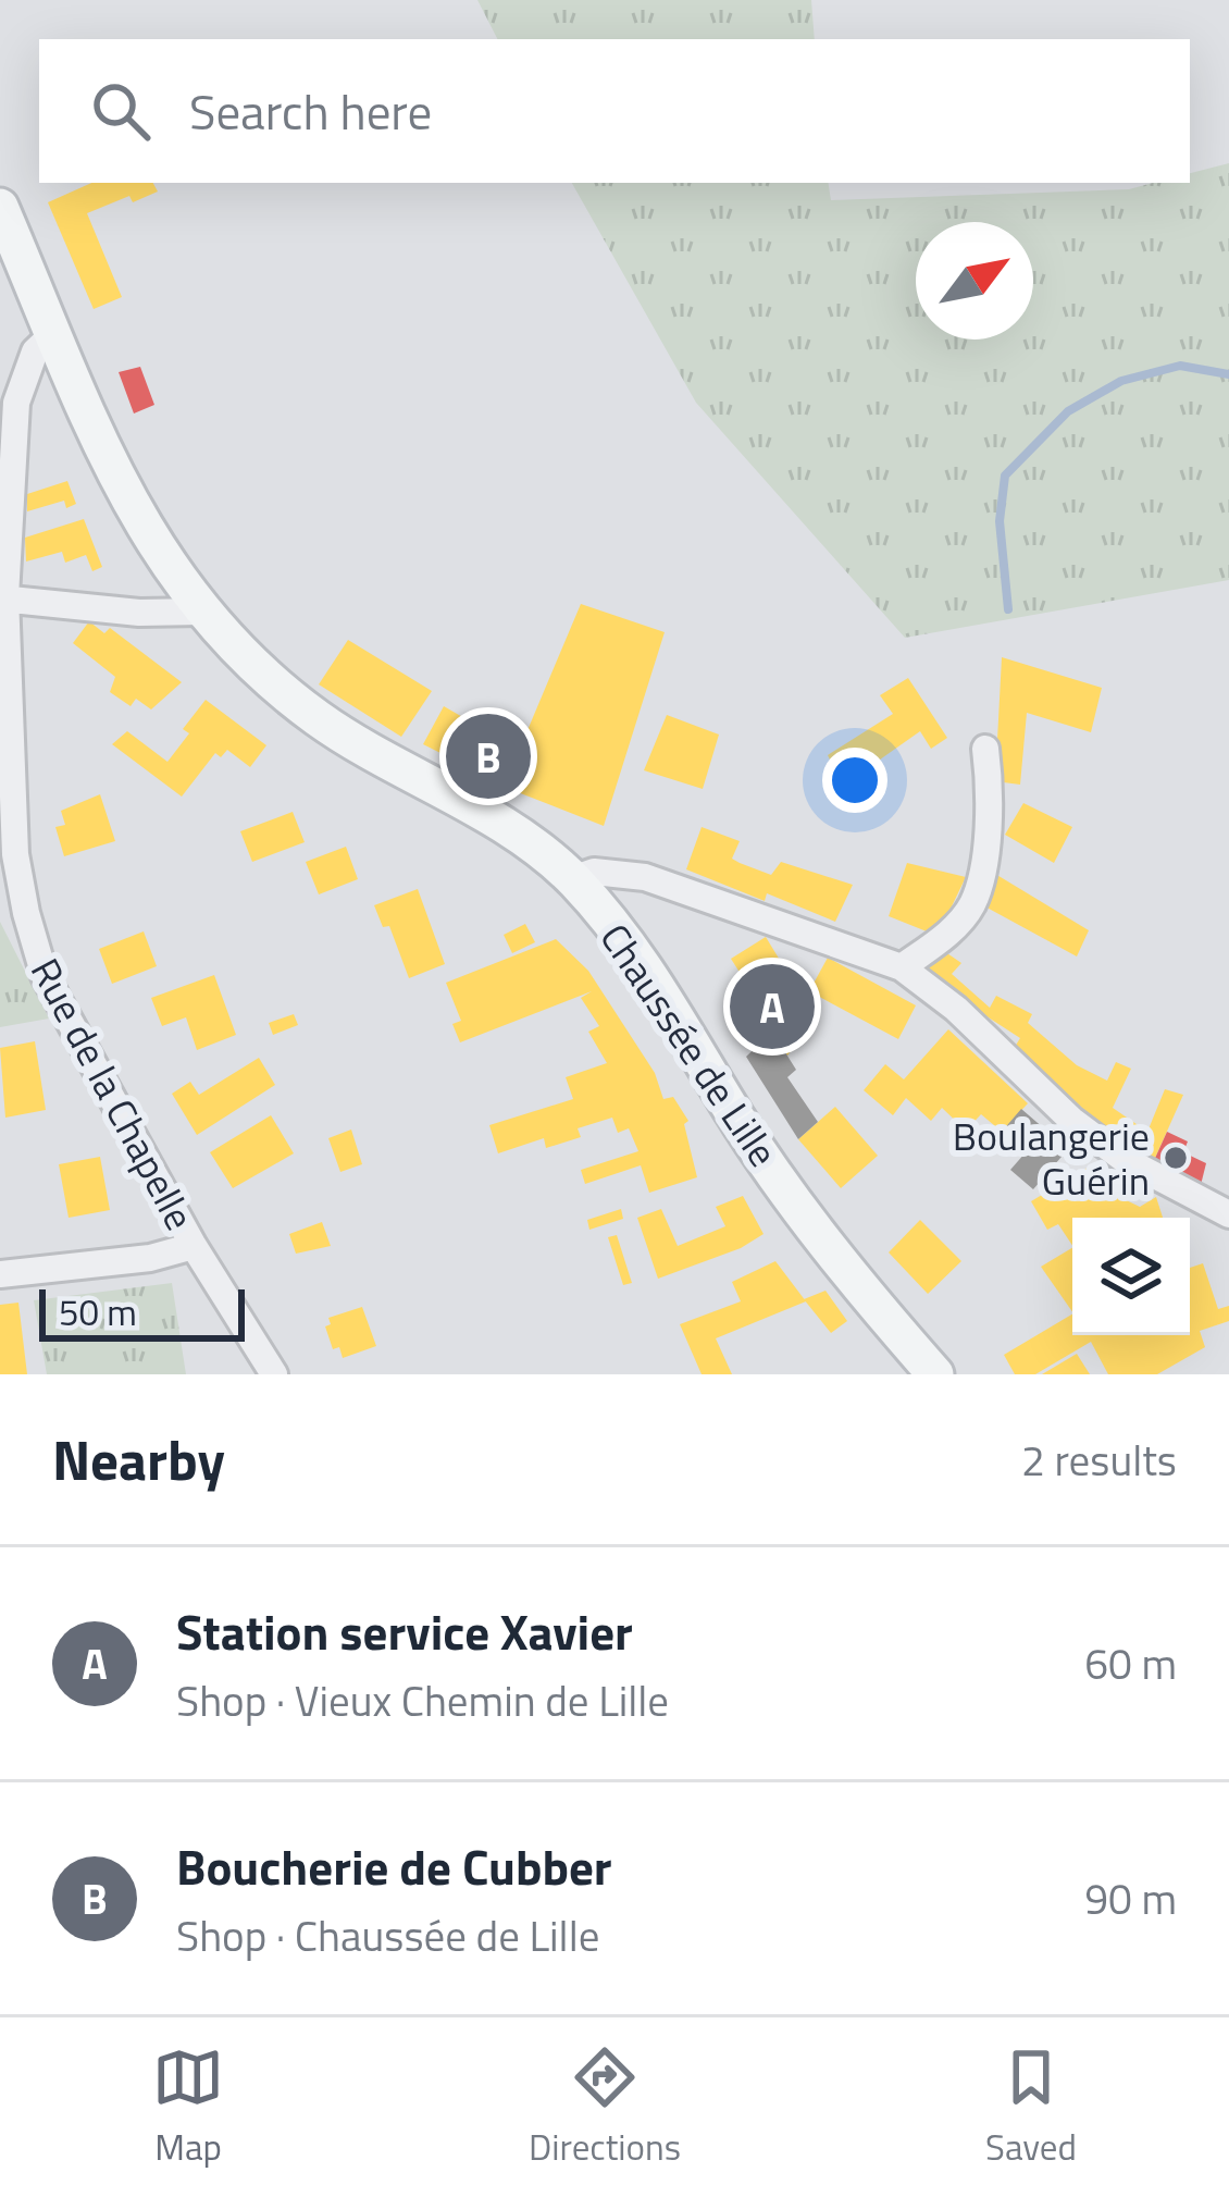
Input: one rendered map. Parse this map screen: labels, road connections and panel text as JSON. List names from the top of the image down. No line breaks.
{"streets":{"main road":["Chaussée de Lille"],"street":["Rue de la Chapelle"]},"crossings":[["Chaussée de Lille","Rue de la Chapelle"]],"places":["Boulangerie Guérin"],"scale_bar":"50 m","north":"top right","page":{"search":"Search here","pins":["B","A"],"scale":"50 m","heading":["Nearby","2 results"],"list":[{"mark":"A","name":"Station service Xavier","note":"Shop · Vieux Chemin de Lille","value":"60 m"},{"mark":"B","name":"Boucherie de Cubber","note":"Shop · Chaussée de Lille","value":"90 m"}],"nav":["Map","Directions","Saved"]}}
